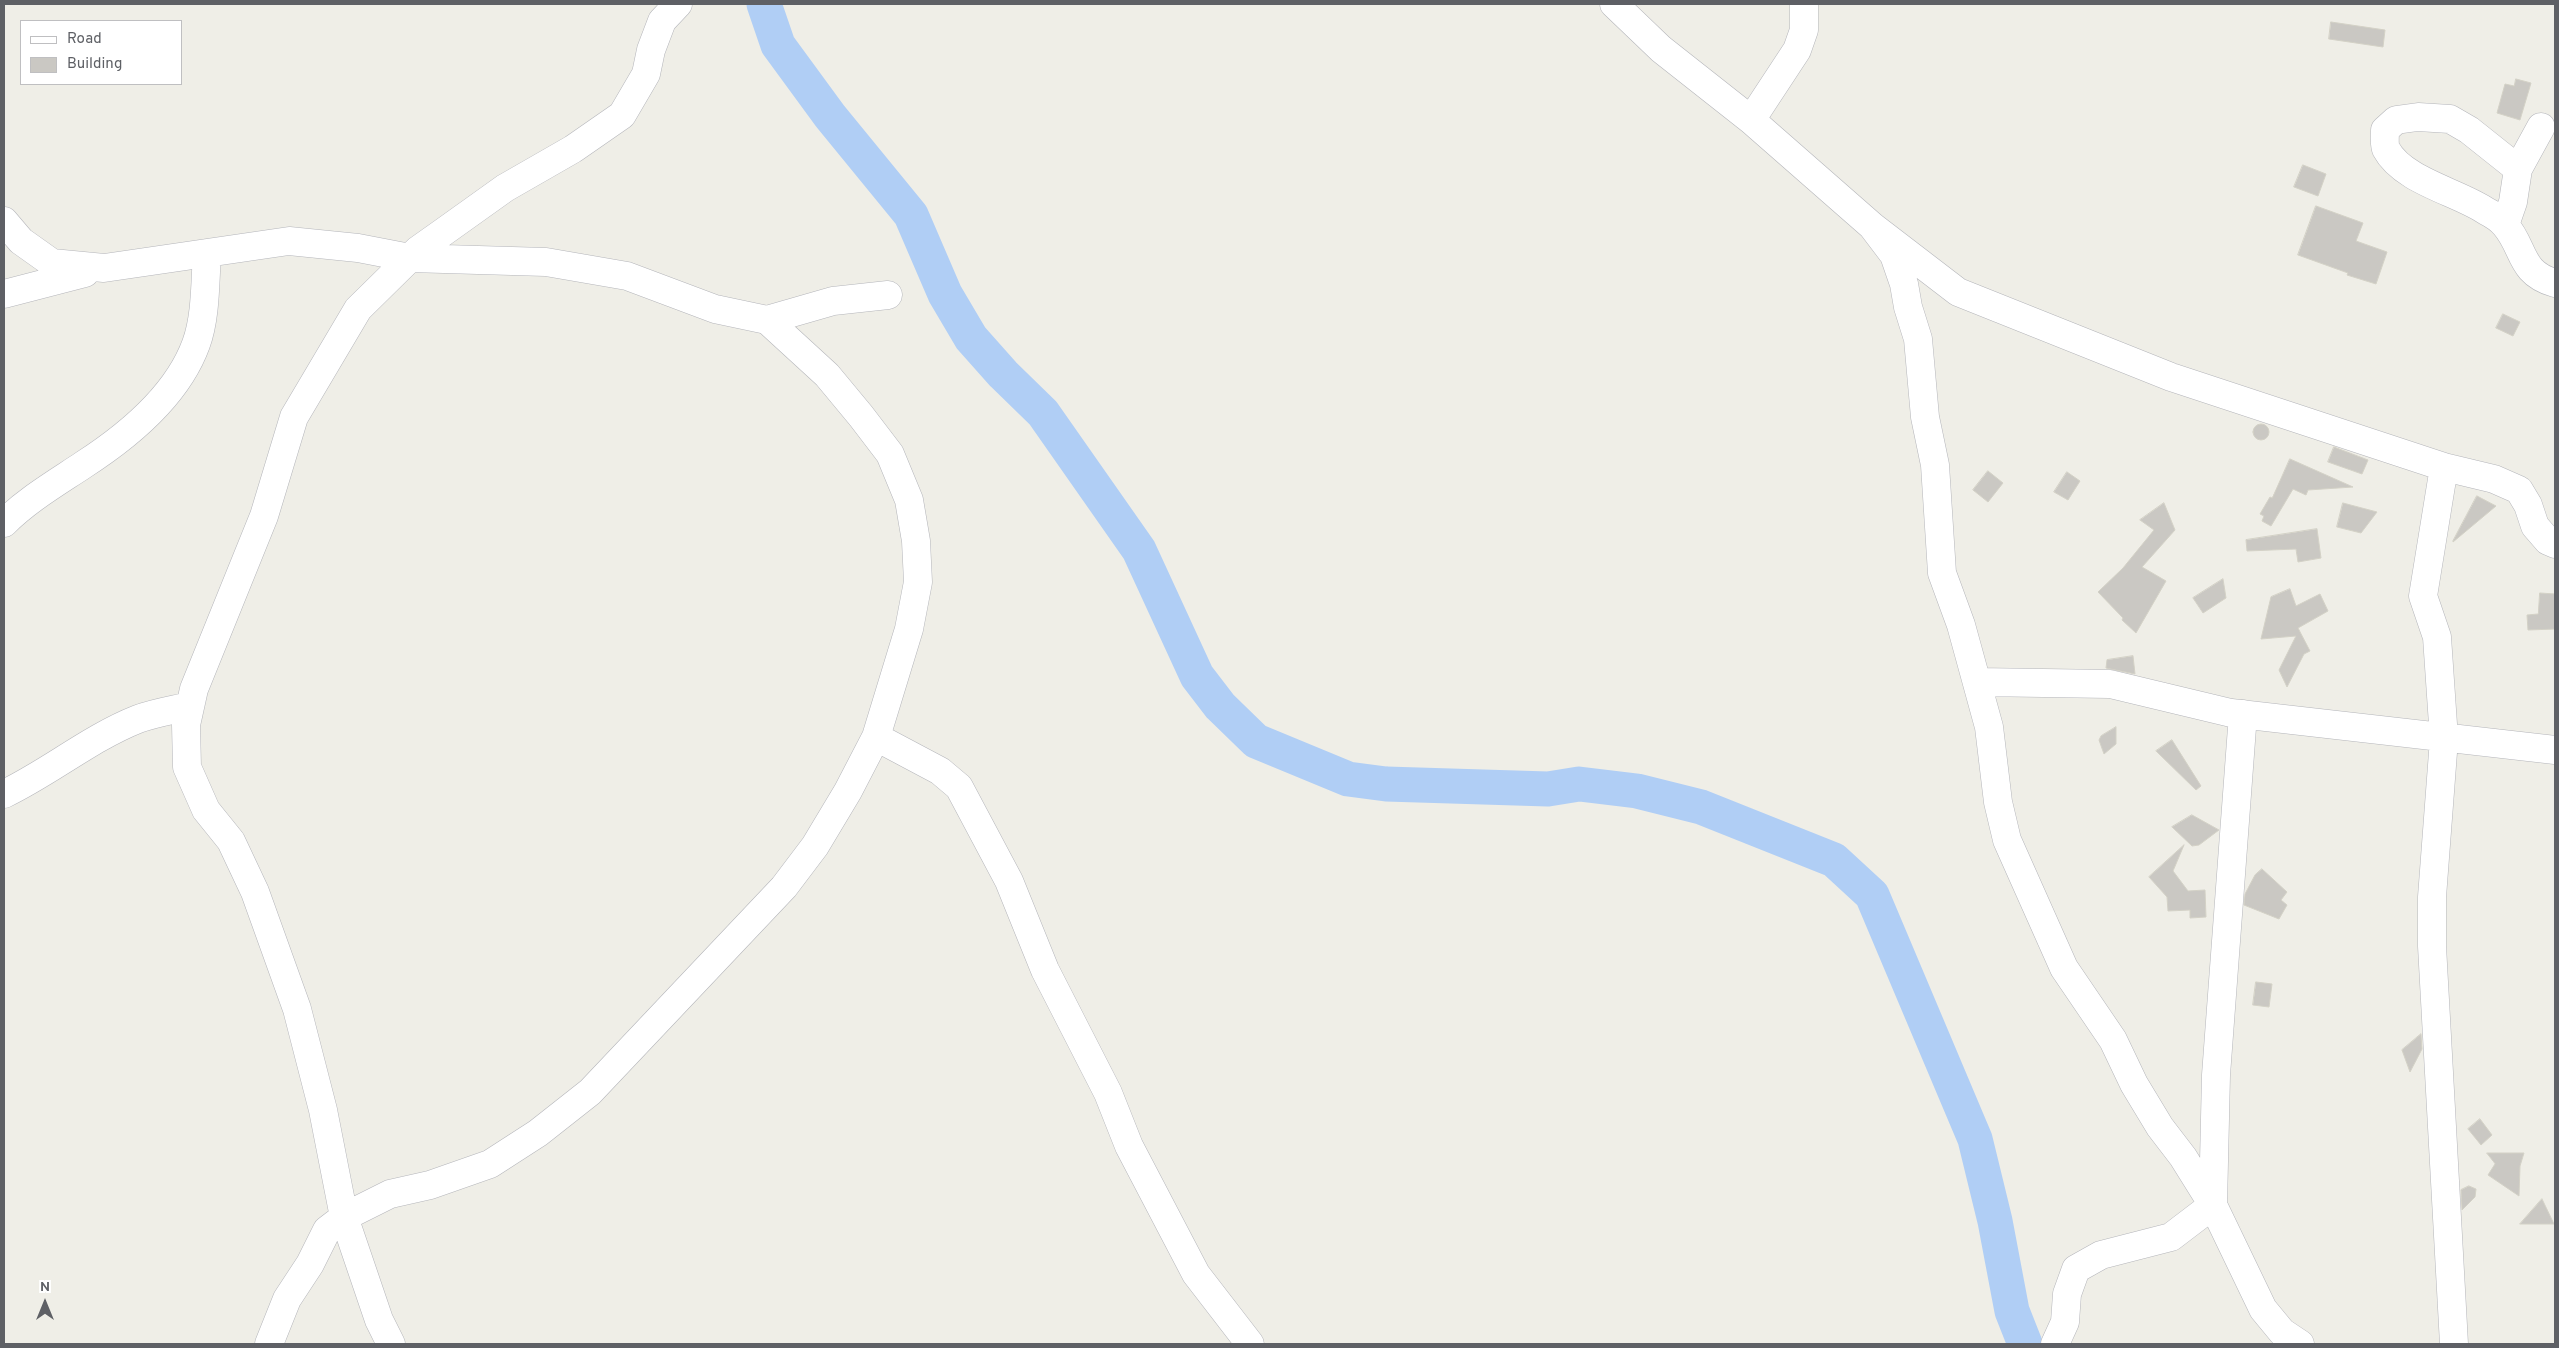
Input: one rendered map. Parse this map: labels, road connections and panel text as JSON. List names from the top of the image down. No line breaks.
{"legend":["Road","Building"],"north":"top"}
